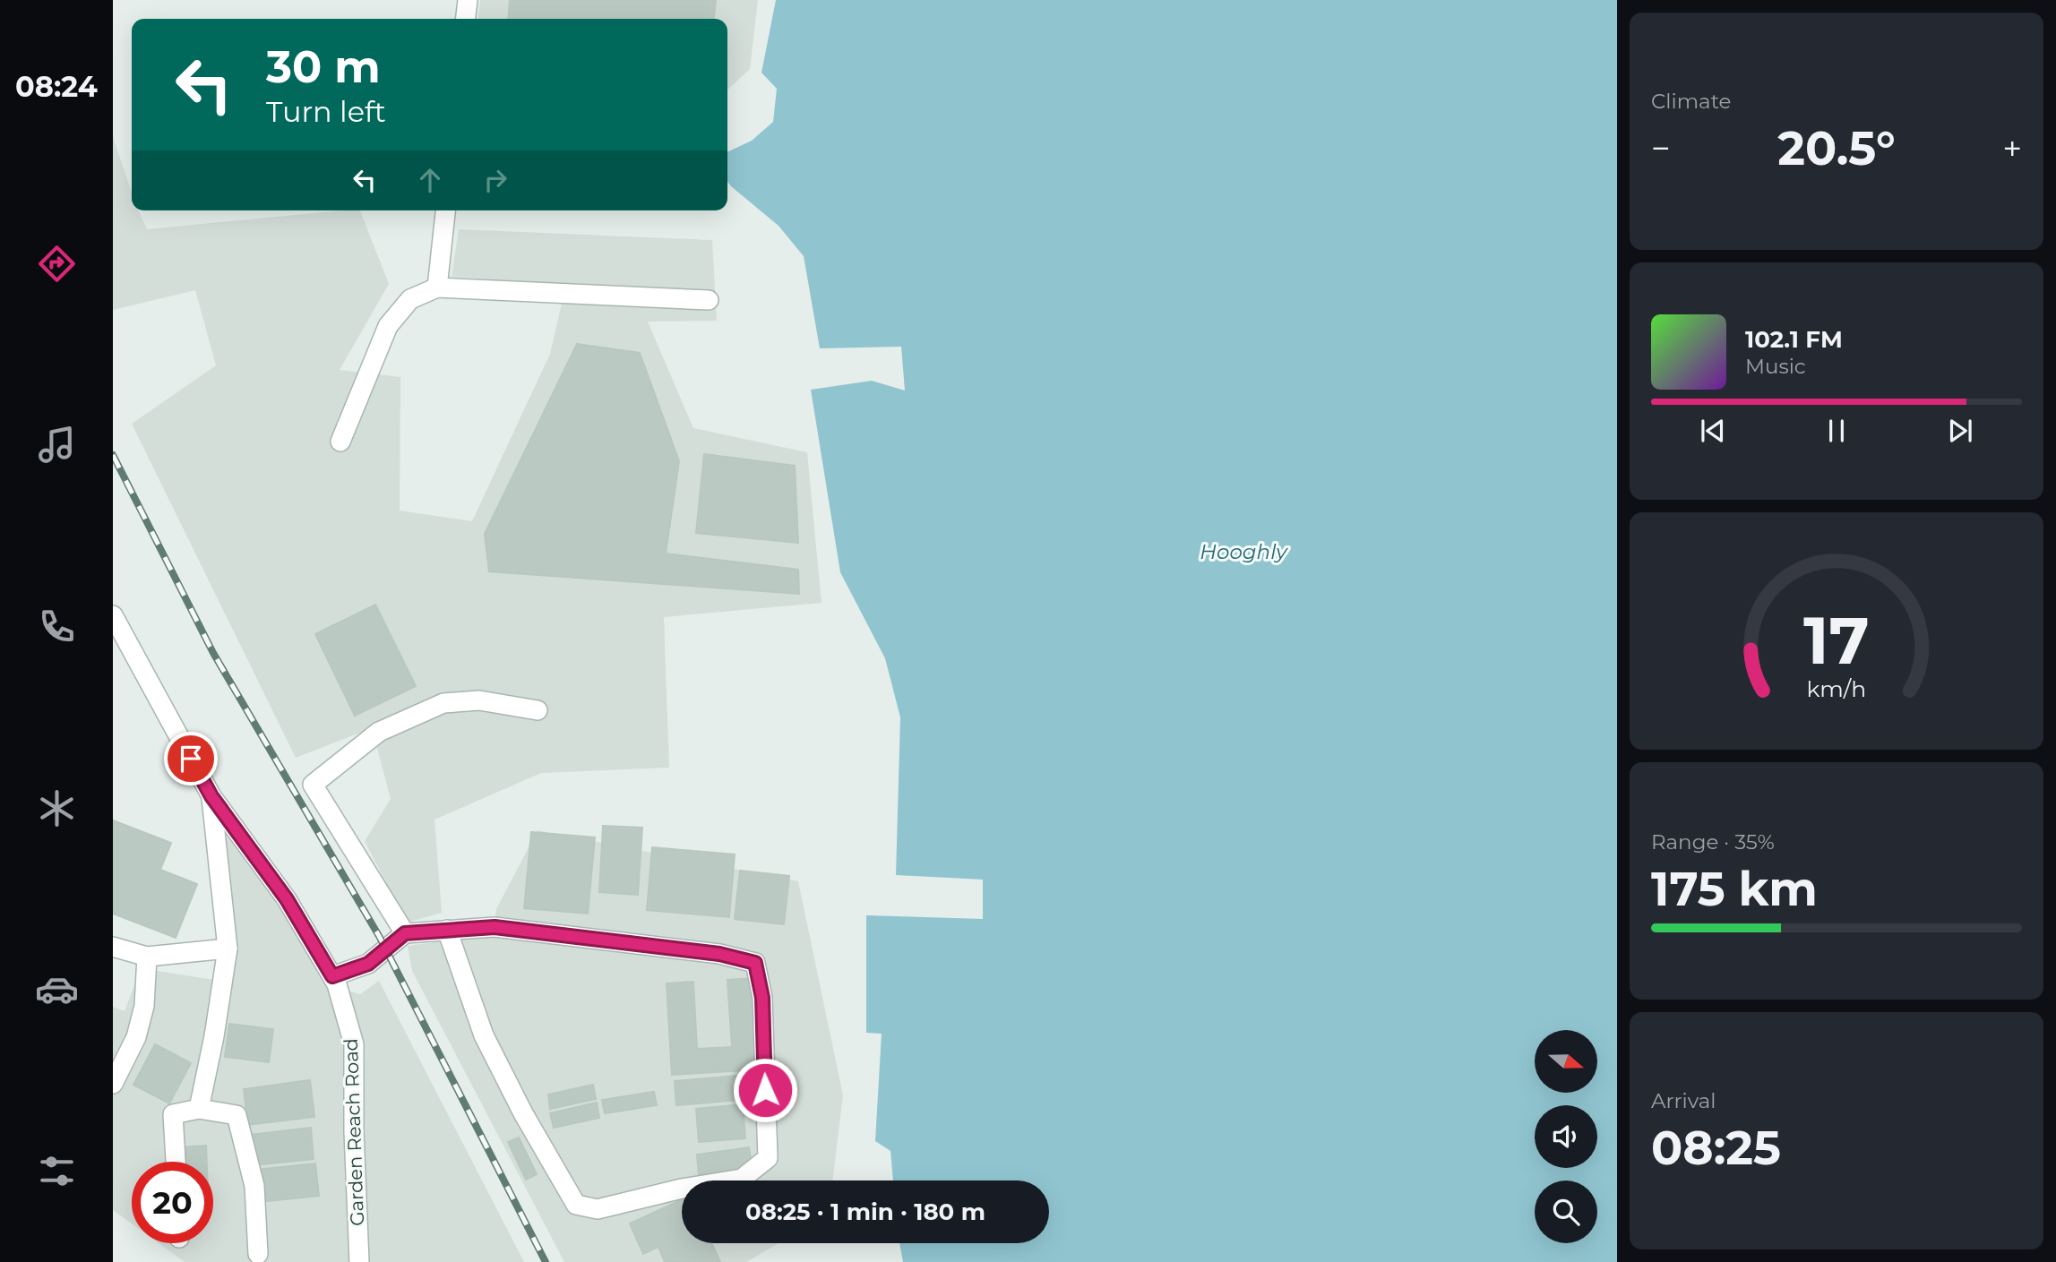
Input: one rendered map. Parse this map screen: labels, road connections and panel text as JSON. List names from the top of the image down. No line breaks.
{"streets":{"street":["Garden Reach Road"]},"water":["Hooghly"],"north":"right","page":{"tabs":"08:24","tile":["Climate",["Range · 35%","175 km"],["Arrival","08:25"]],"turn":["30 m","Turn left"],"heat":["−","20.5°","+"],"song":["102.1 FM","Music"],"limit":"20","trip":"08:25 · 1 min · 180 m","gauge":["17","km/h"]}}
